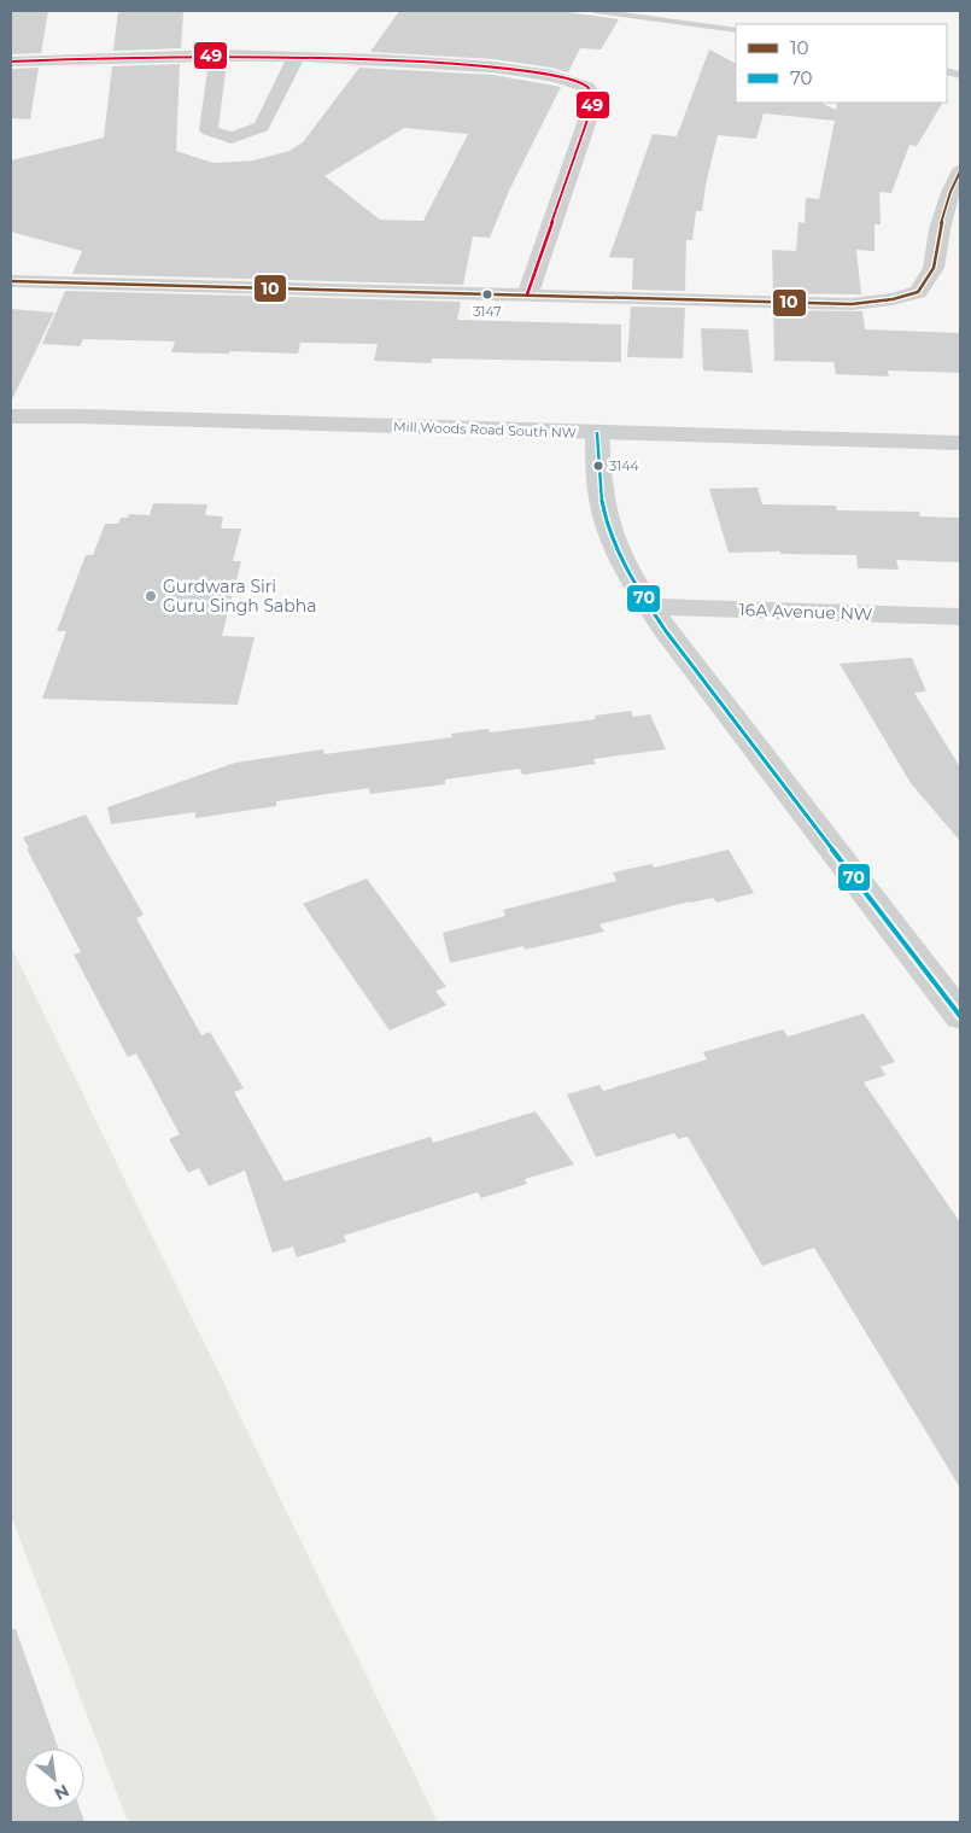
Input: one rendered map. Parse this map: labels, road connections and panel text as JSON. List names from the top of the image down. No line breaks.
{"streets":{"street":["Mill Woods Road South NW","16A Avenue NW"]},"places":["3147","3144","Gurdwara Siri Guru Singh Sabha"],"lines":["transit line 49","transit line 10","transit line 70"],"legend":["10","70"],"north":"bottom right"}
